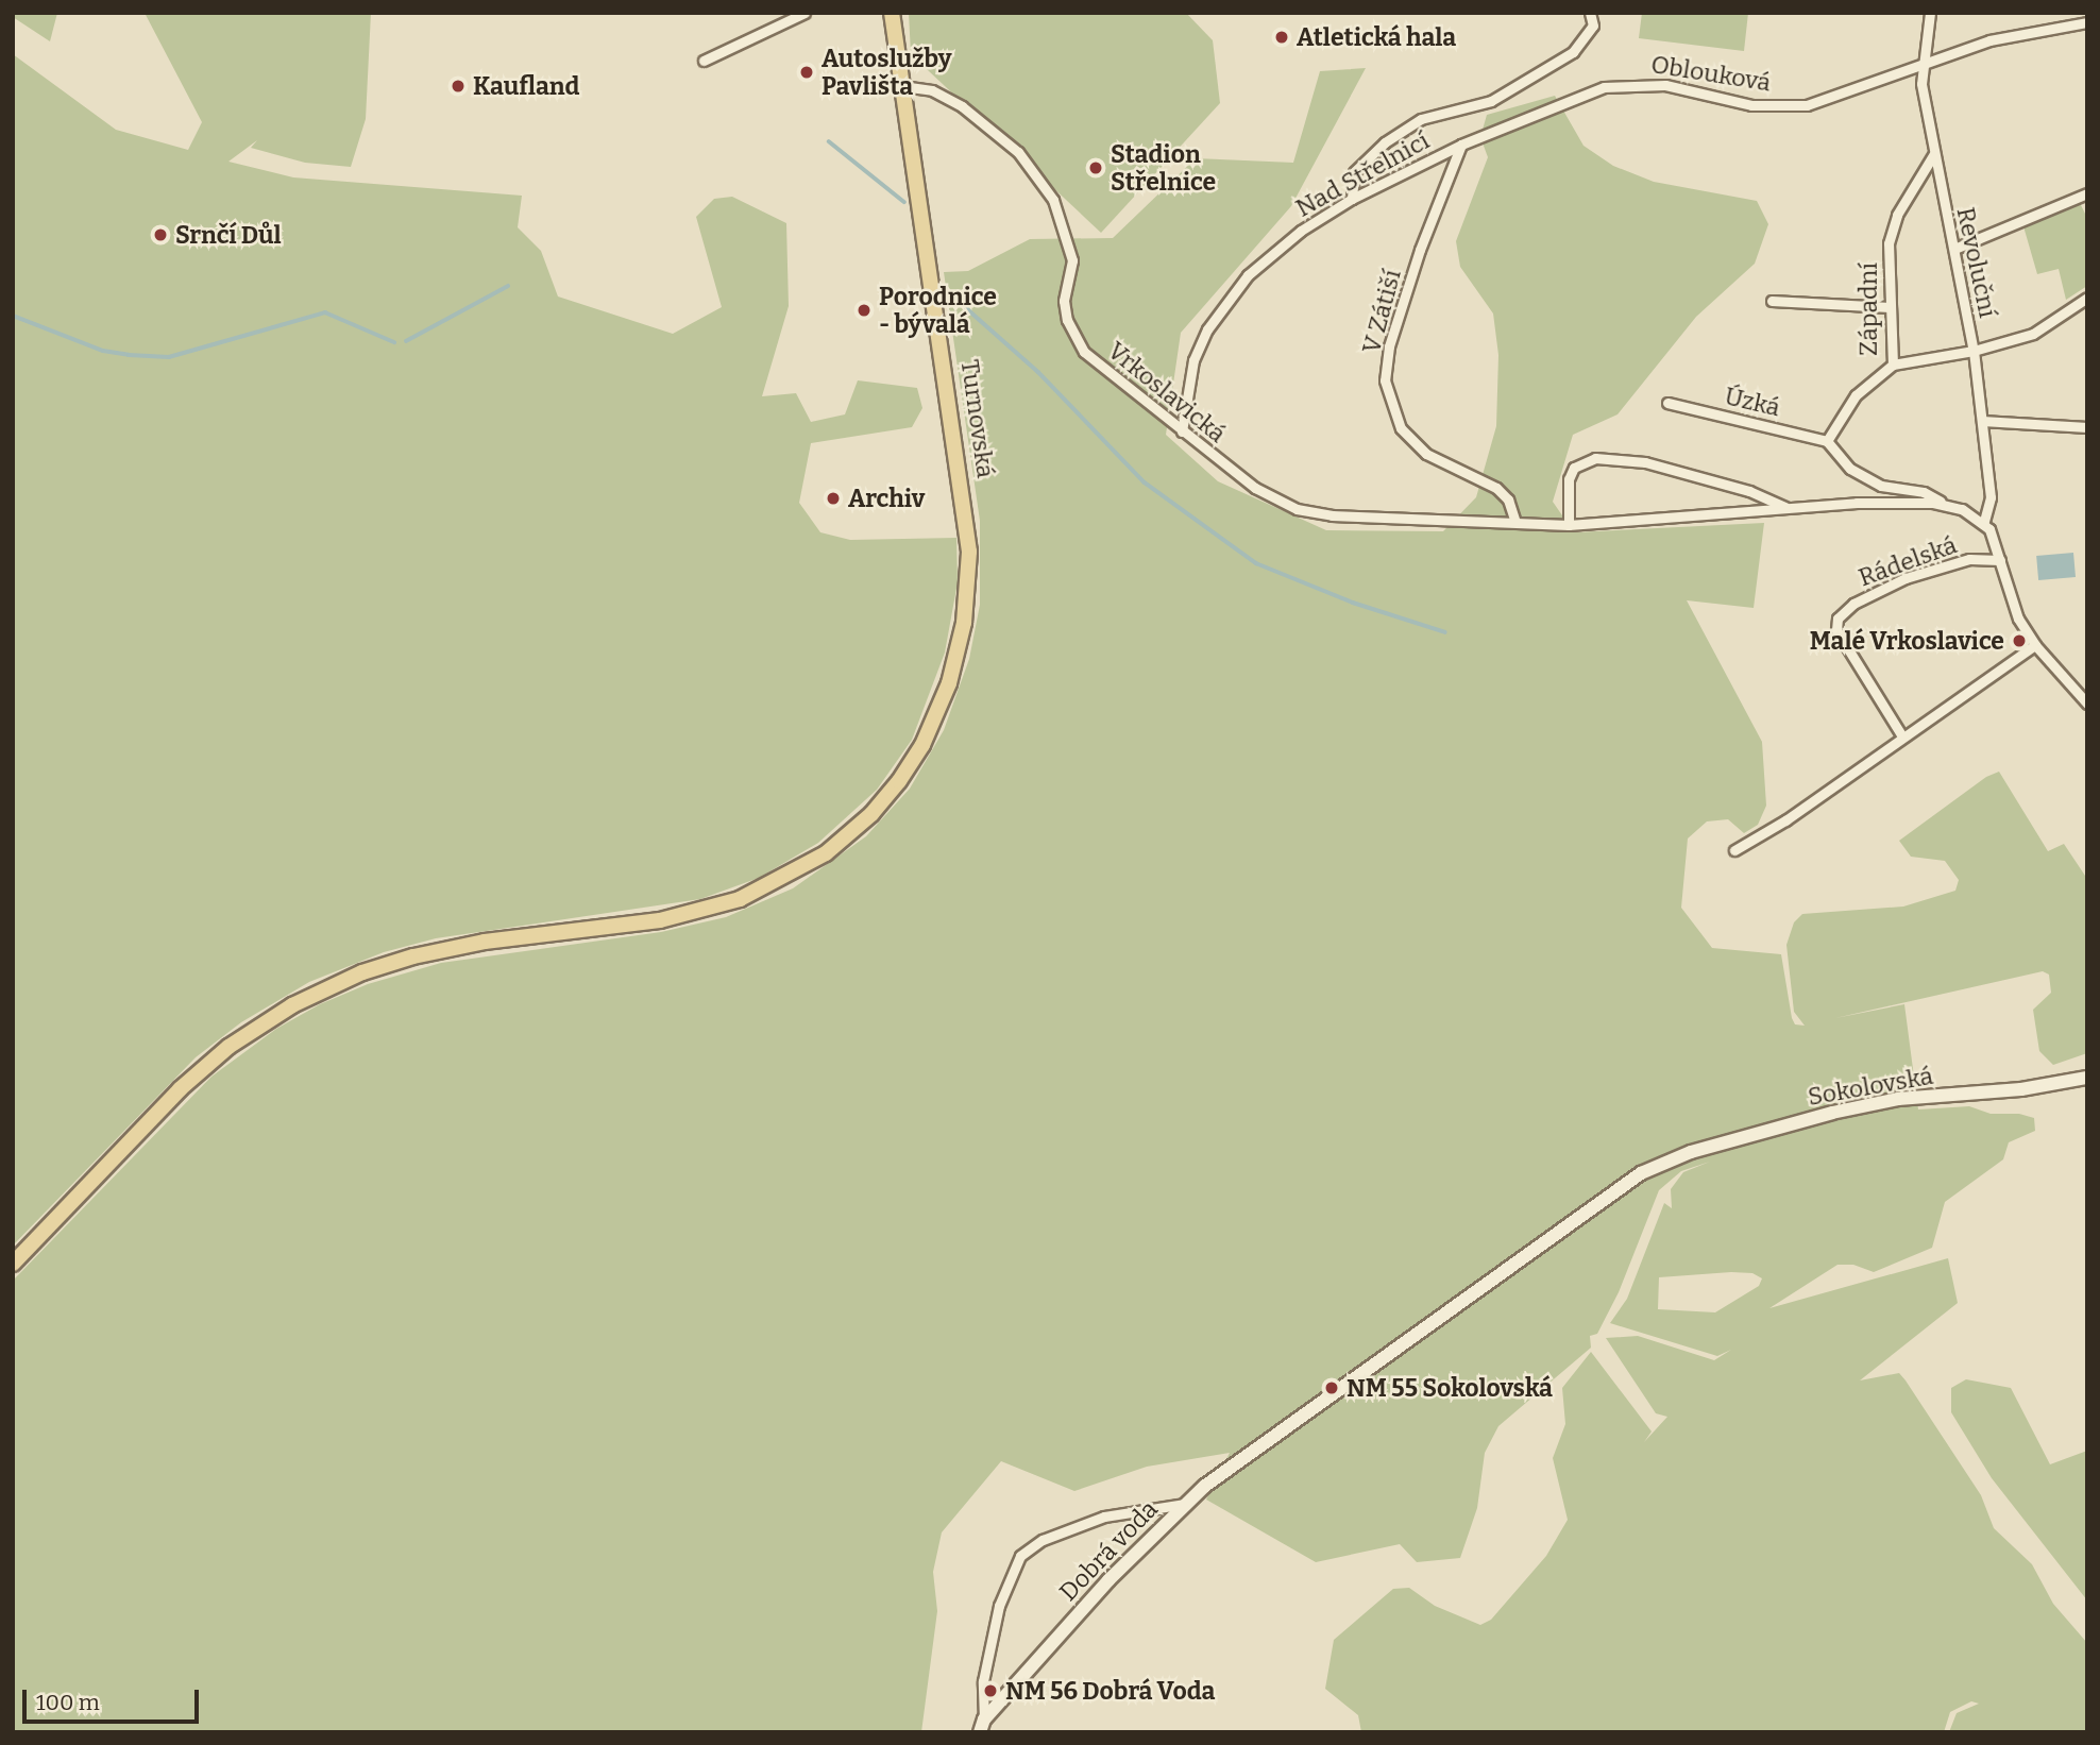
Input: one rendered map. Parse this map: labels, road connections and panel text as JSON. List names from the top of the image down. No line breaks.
{"streets":{"main road":["Turnovská"],"street":["Oblouková","Nad Střelnicí","Revoluční","Západní","V Zátiší","Vrkoslavická","Úzká","Rádelská","Sokolovská","Dobrá voda"]},"crossings":[["Oblouková","Nad Střelnicí"],["Oblouková","Revoluční"],["Oblouková","V Zátiší"],["Nad Střelnicí","V Zátiší"],["Nad Střelnicí","Vrkoslavická"],["Revoluční","Západní"],["Revoluční","Vrkoslavická"],["Západní","Úzká"],["V Zátiší","Vrkoslavická"],["Vrkoslavická","Turnovská"],["Sokolovská","Dobrá voda"]],"places":["Atletická hala","Autoslužby Pavlišta","Kaufland","Stadion Střelnice","Srnčí Důl","Porodnice - bývalá","Archiv","Malé Vrkoslavice","NM 55 Sokolovská","NM 56 Dobrá Voda"],"scale_bar":"100 m"}
